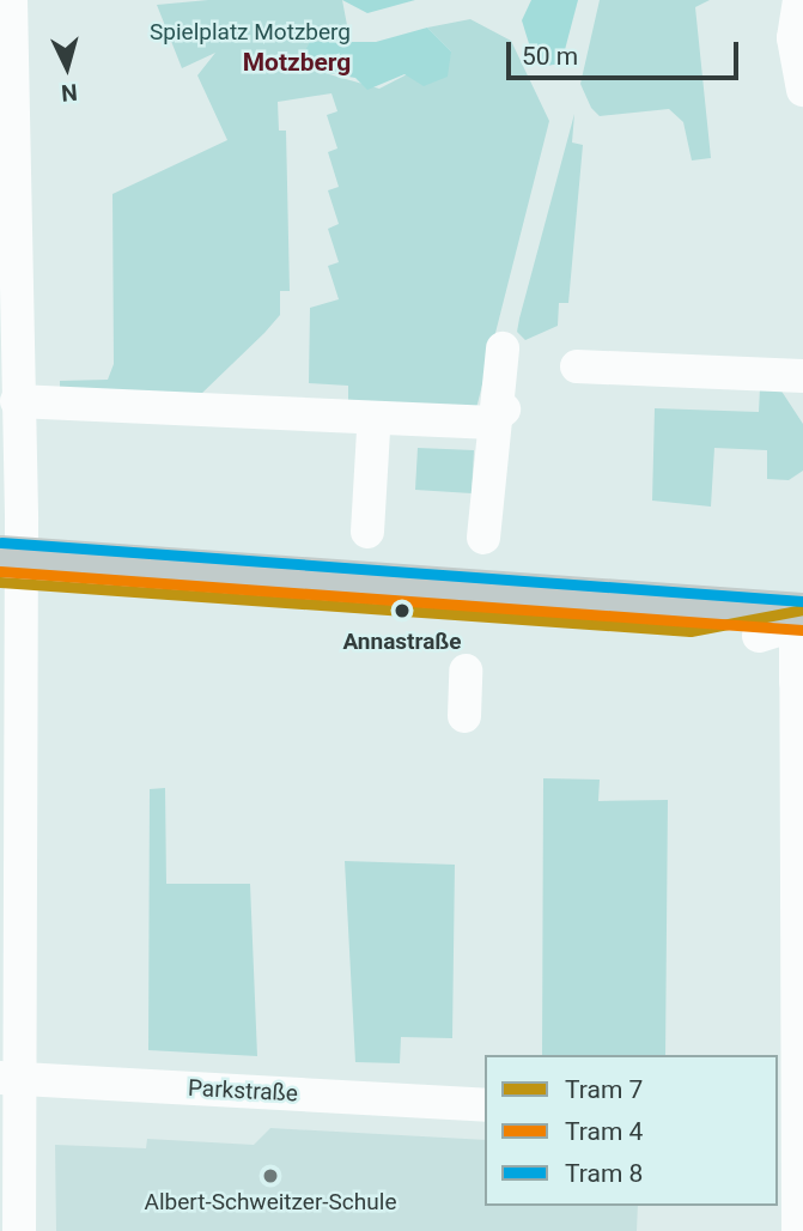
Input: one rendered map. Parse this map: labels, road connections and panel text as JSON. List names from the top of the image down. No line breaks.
{"streets":{"street":["Parkstraße"]},"districts":["Motzberg"],"parks":["Spielplatz Motzberg"],"places":["Annastraße","Albert-Schweitzer-Schule"],"lines":["tram line 8","tram line 4","tram line 7"],"legend":["Tram 7","Tram 4","Tram 8"],"scale_bar":"50 m","north":"bottom"}
